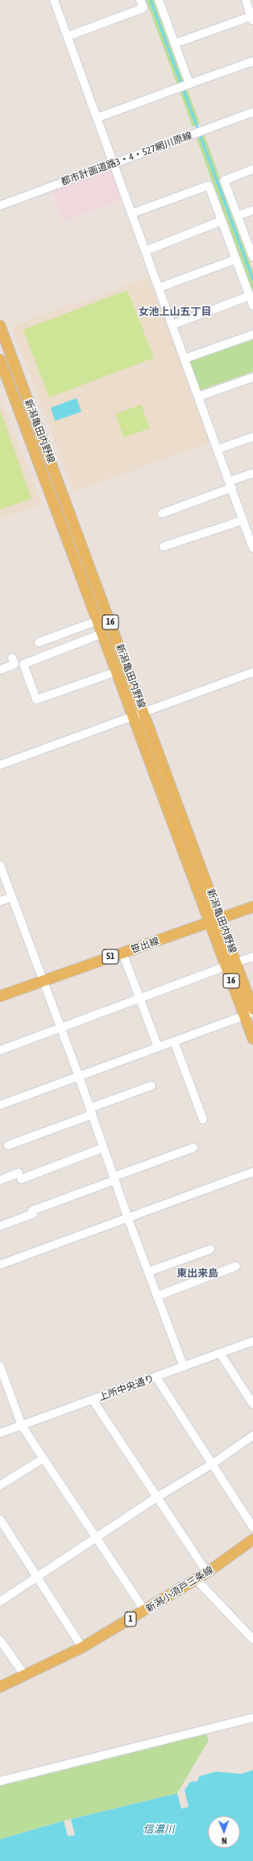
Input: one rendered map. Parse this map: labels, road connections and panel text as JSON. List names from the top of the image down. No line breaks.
{"streets":{"main road":["新潟亀田内野線","16","笹出線","51","新潟小須戸三条線","1"],"street":["都市計画道路3・4・527網川原線","上所中央通り"]},"crossings":[["新潟亀田内野線","笹出線"]],"districts":["女池上山五丁目","東出来島"],"water":["信濃川"],"north":"bottom"}
